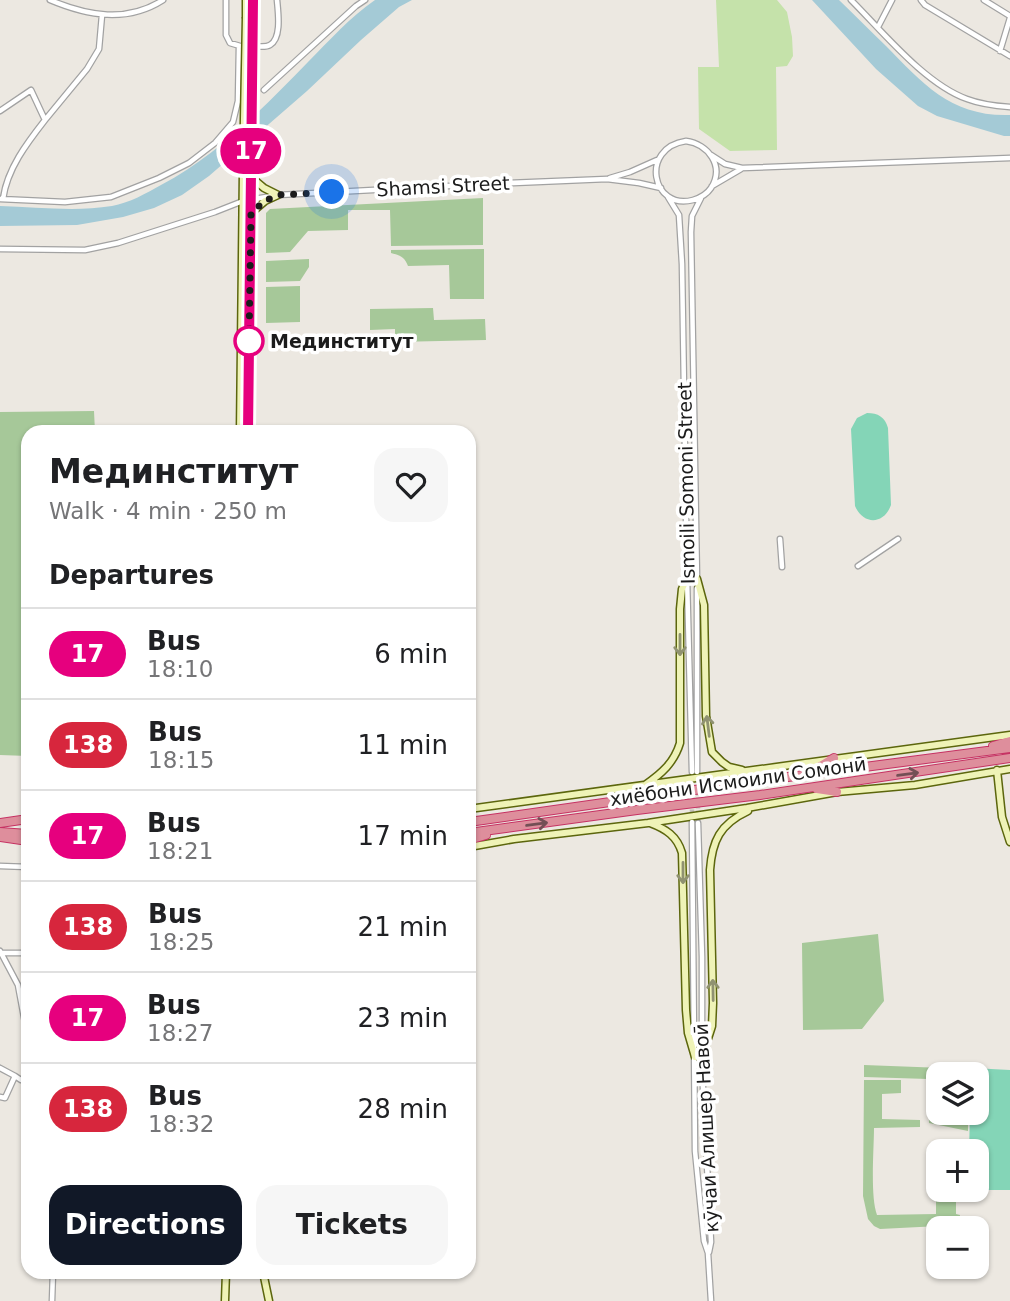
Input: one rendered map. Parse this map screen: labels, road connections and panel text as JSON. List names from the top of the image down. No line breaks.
{"streets":{"highway":["хиёбони Исмоили Сомонӣ"],"street":["Shamsi Street","Ismoili Somoni Street","кӯчаи Алишер Навоӣ"]},"crossings":[["Shamsi Street","Ismoili Somoni Street"]],"places":["Мединститут"],"lines":["bus line 17"],"page":{"on_map":"17","heading":[["Мединститут","Walk · 4 min · 250 m"],"Departures"],"list":[{"mark":"17","name":"Bus","note":"18:10","value":"6 min"},{"mark":"138","name":"Bus","note":"18:15","value":"11 min"},{"mark":"17","name":"Bus","note":"18:21","value":"17 min"},{"mark":"138","name":"Bus","note":"18:25","value":"21 min"},{"mark":"17","name":"Bus","note":"18:27","value":"23 min"},{"mark":"138","name":"Bus","note":"18:32","value":"28 min"}],"map_buttons":["+","−"],"buttons":["Directions","Tickets"]}}
